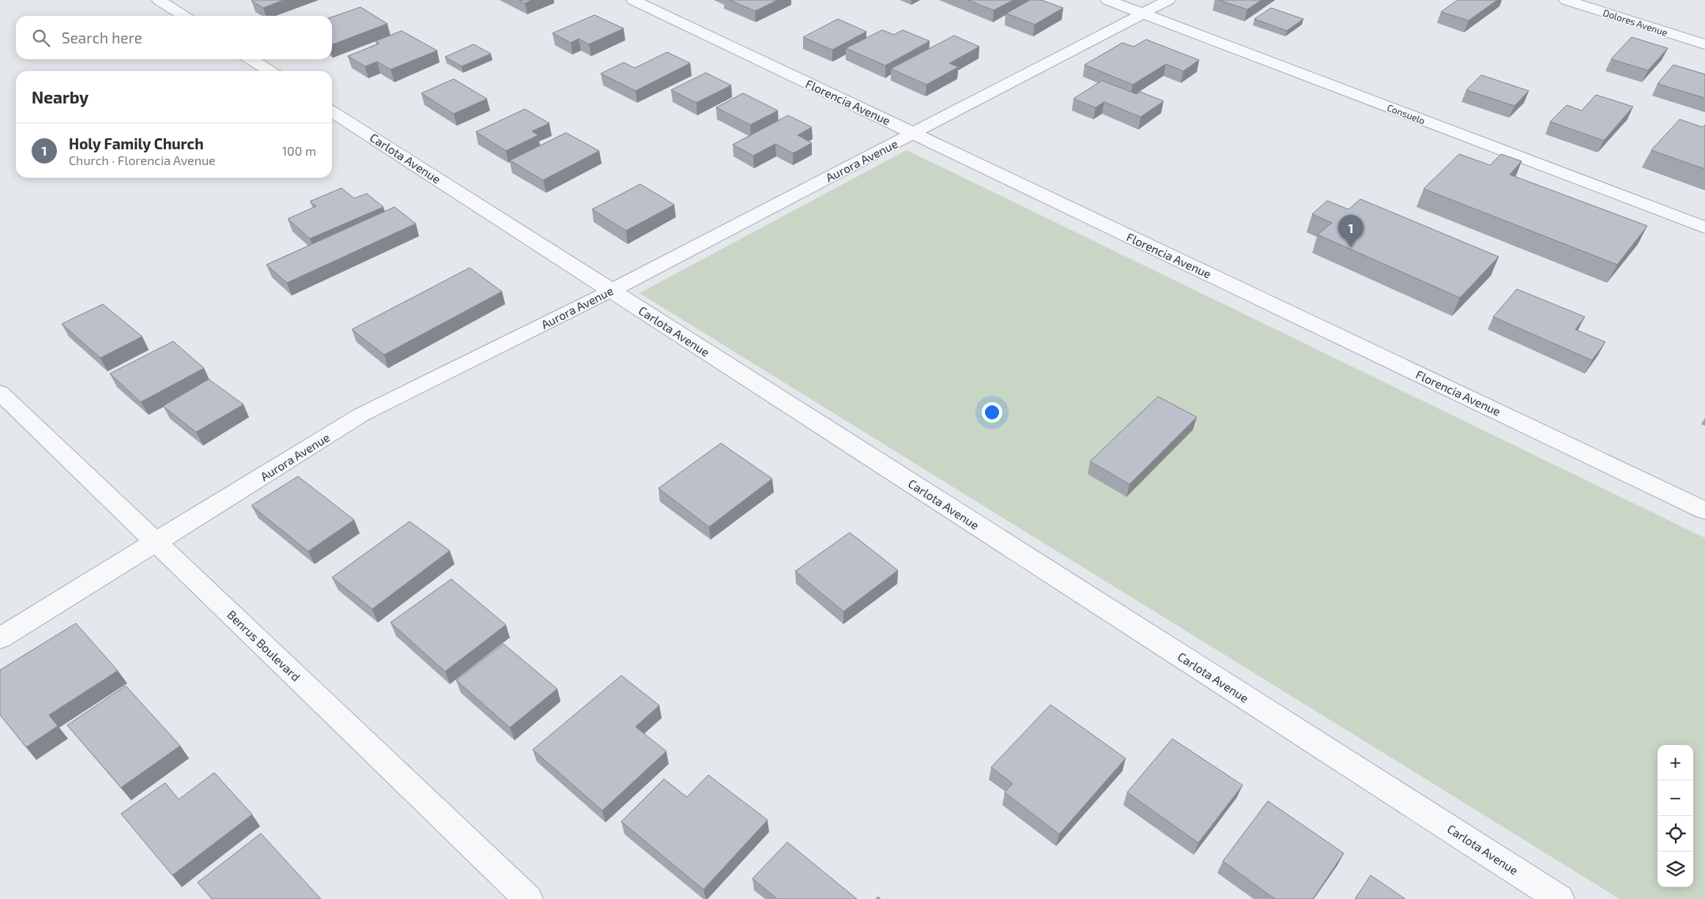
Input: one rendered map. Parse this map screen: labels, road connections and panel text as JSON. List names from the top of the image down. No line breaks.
{"streets":{"street":["Dolores Avenue","Florencia Avenue","Consuelo","Carlota Avenue","Aurora Avenue","Benrus Boulevard"]},"crossings":[["Florencia Avenue","Aurora Avenue"],["Consuelo","Aurora Avenue"],["Carlota Avenue","Aurora Avenue"],["Aurora Avenue","Benrus Boulevard"]],"page":{"search":"Search here","heading":"Nearby","list":[{"mark":"1","name":"Holy Family Church","note":"Church · Florencia Avenue","value":"100 m"}],"pins":"1","map_buttons":["+","−"]}}
